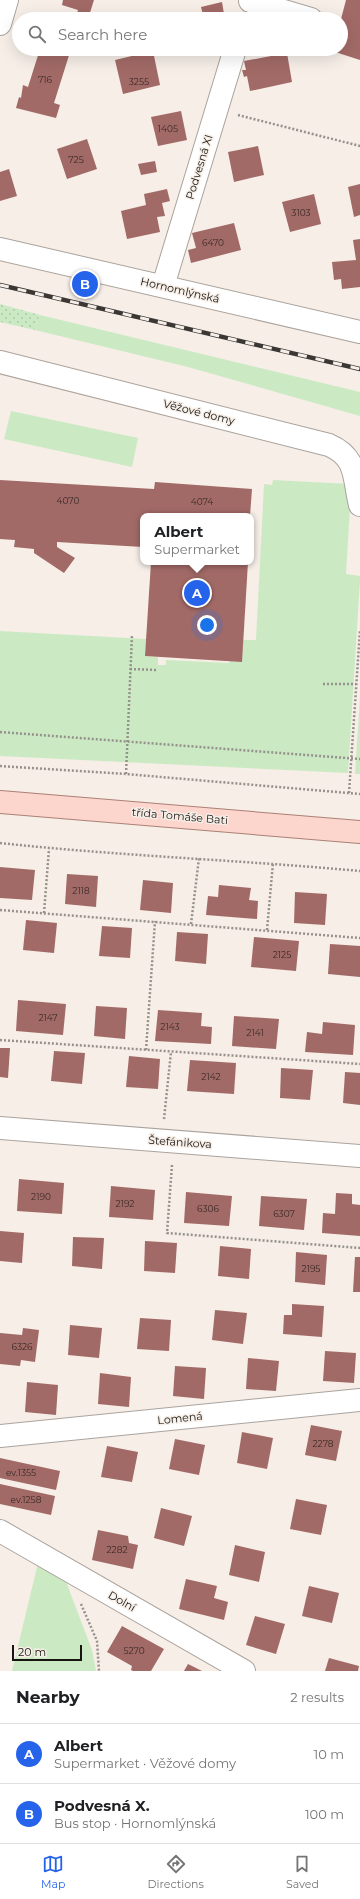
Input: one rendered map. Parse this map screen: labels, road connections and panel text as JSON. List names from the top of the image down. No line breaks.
{"streets":{"main road":["třída Tomáše Bati"],"street":["Podvesná XI","Hornomlýnská","Věžové domy","Štefánikova","Lomená","Dolní"]},"crossings":[["Podvesná XI","Hornomlýnská"]],"house_numbers":["716","3255","1405","725","3103","6470","4070","4074","2118","2125","2147","2143","2141","2142","2190","2192","6306","6307","2195","6326","2278","ev.1355","ev.1258","2282","5270"],"scale_bar":"20 m","page":{"search":"Search here","pins":["B","A"],"popup":["Albert","Supermarket"],"scale":"20 m","heading":["Nearby","2 results"],"list":[{"mark":"A","name":"Albert","note":"Supermarket · Věžové domy","value":"10 m"},{"mark":"B","name":"Podvesná X.","note":"Bus stop · Hornomlýnská","value":"100 m"}],"nav":["Map","Directions","Saved"]}}
